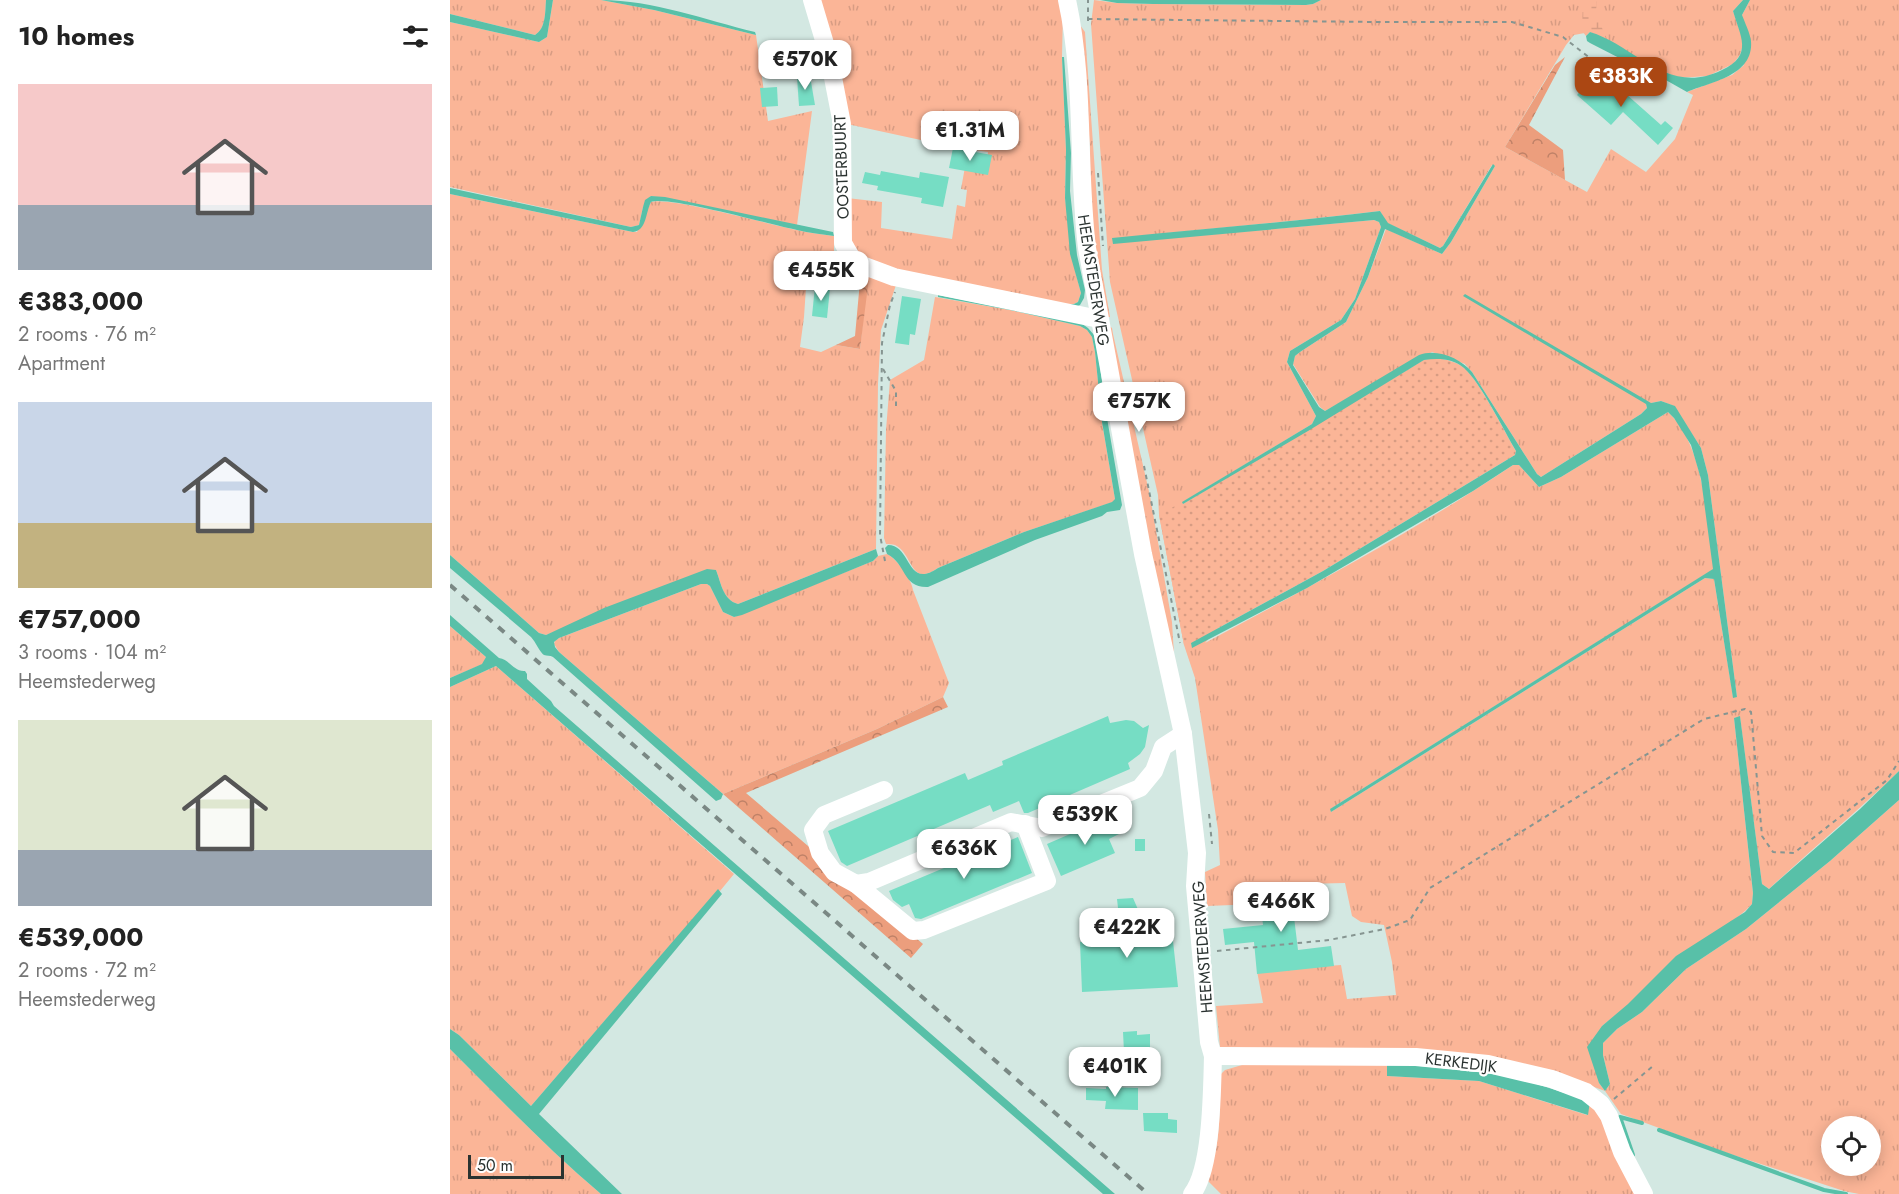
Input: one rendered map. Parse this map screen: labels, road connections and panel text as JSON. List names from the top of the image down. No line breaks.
{"streets":{"street":["OOSTERBUURT","HEEMSTEDERWEG","KERKEDIJK"]},"crossings":[["OOSTERBUURT","HEEMSTEDERWEG"],["HEEMSTEDERWEG","KERKEDIJK"]],"scale_bar":"50 m","page":{"heading":"10 homes","price":["€570K","€383K","€1.31M","€455K","€757K","€539K","€636K","€466K","€422K","€401K"],"list":[{"name":"€383,000","note":"2 rooms · 76 m² · Apartment"},{"name":"€757,000","note":"3 rooms · 104 m² · Heemstederweg"},{"name":"€539,000","note":"2 rooms · 72 m² · Heemstederweg"}],"scale":"50 m"}}
